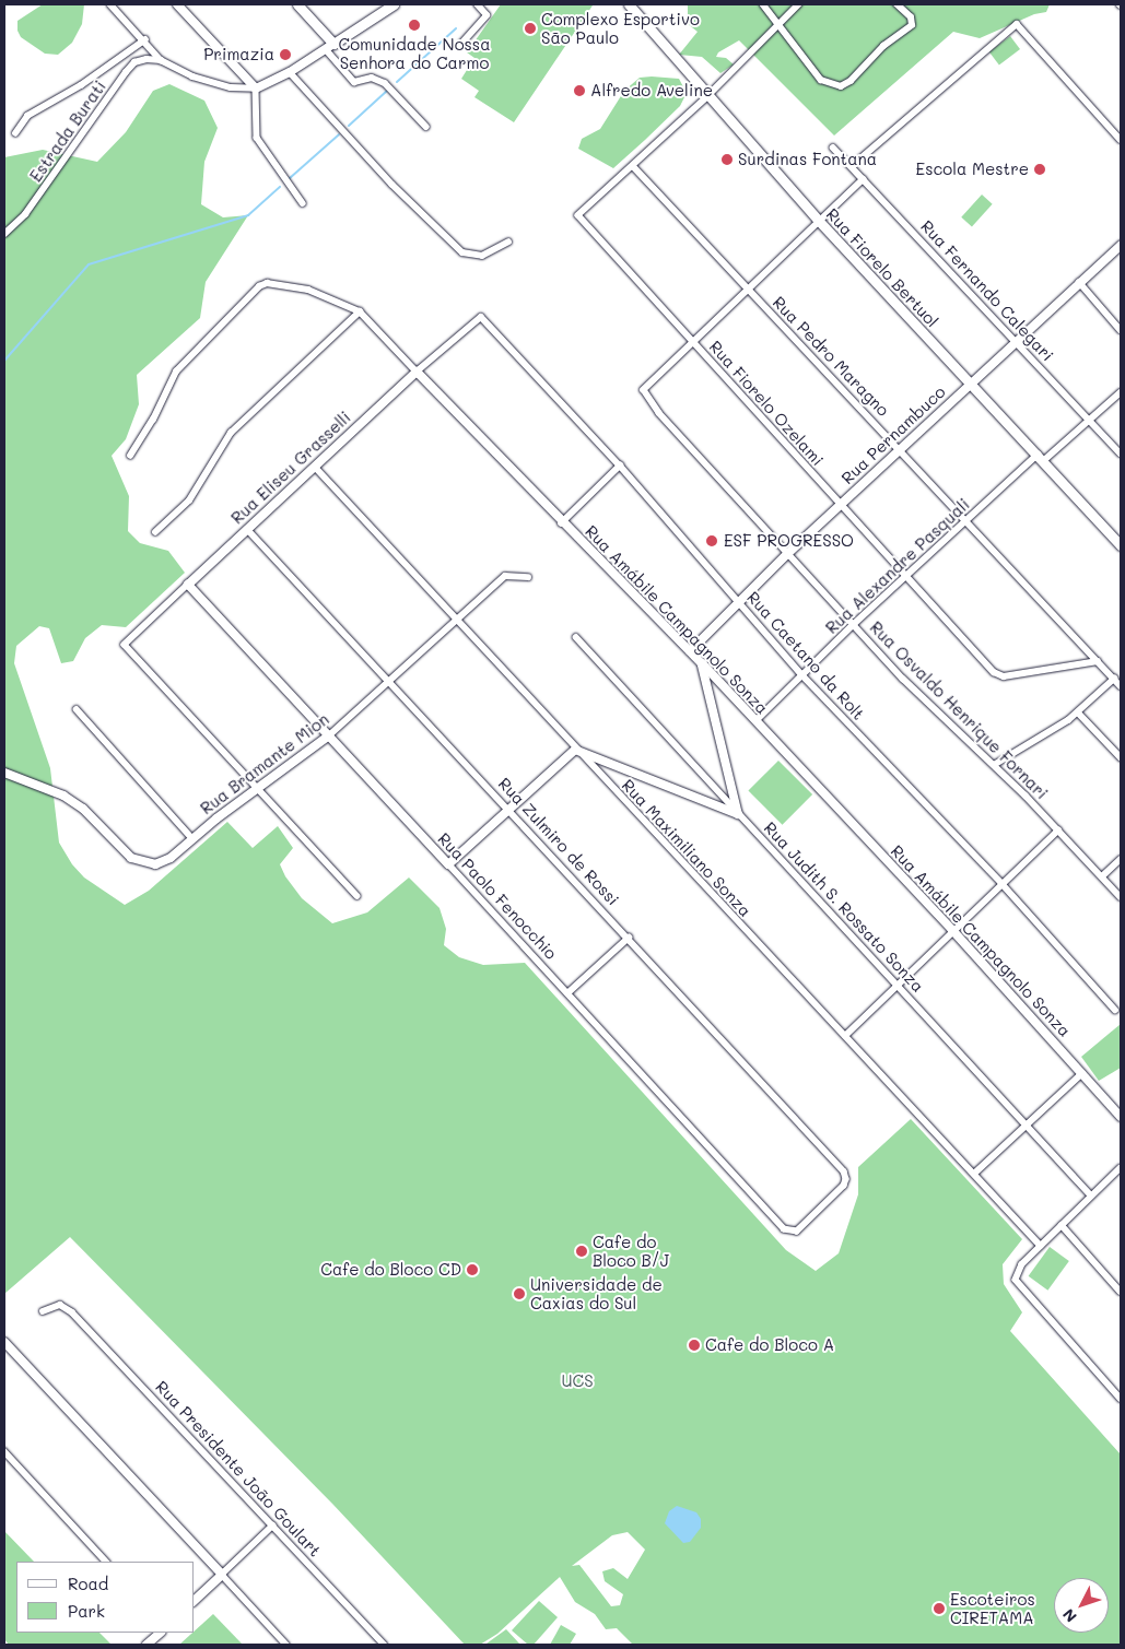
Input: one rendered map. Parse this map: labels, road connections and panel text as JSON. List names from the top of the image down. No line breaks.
{"streets":{"main road":["Rua Fiorelo Bertuol"],"street":["Estrada Burati","Rua Fernando Calegari","Rua Pedro Maragno","Rua Fiorelo Ozelami","Rua Pernambuco","Rua Eliseu Grasselli","Rua Alexandre Pasquali","Rua Amábile Campagnolo Sonza","Rua Caetano da Rolt","Rua Osvaldo Henrique Fornari","Rua Bramante Mion","Rua Zulmiro de Rossi","Rua Maximiliano Sonza","Rua Paolo Fenocchio","Rua Judith S. Rossato Sonza","Rua Presidente João Goulart"]},"crossings":[["Rua Fiorelo Bertuol","Rua Pernambuco"],["Rua Fiorelo Bertuol","Rua Alexandre Pasquali"],["Rua Fernando Calegari","Rua Pernambuco"],["Rua Fernando Calegari","Rua Alexandre Pasquali"],["Rua Pedro Maragno","Rua Fiorelo Ozelami"],["Rua Pedro Maragno","Rua Pernambuco"],["Rua Pedro Maragno","Rua Alexandre Pasquali"],["Rua Fiorelo Ozelami","Rua Pernambuco"],["Rua Fiorelo Ozelami","Rua Alexandre Pasquali"],["Rua Fiorelo Ozelami","Rua Osvaldo Henrique Fornari"],["Rua Pernambuco","Rua Amábile Campagnolo Sonza"],["Rua Pernambuco","Rua Caetano da Rolt"],["Rua Pernambuco","Rua Osvaldo Henrique Fornari"],["Rua Eliseu Grasselli","Rua Amábile Campagnolo Sonza"],["Rua Eliseu Grasselli","Rua Caetano da Rolt"],["Rua Eliseu Grasselli","Rua Bramante Mion"],["Rua Eliseu Grasselli","Rua Zulmiro de Rossi"],["Rua Eliseu Grasselli","Rua Maximiliano Sonza"],["Rua Eliseu Grasselli","Rua Paolo Fenocchio"],["Rua Alexandre Pasquali","Rua Amábile Campagnolo Sonza"],["Rua Alexandre Pasquali","Rua Caetano da Rolt"],["Rua Alexandre Pasquali","Rua Osvaldo Henrique Fornari"],["Rua Bramante Mion","Rua Zulmiro de Rossi"],["Rua Bramante Mion","Rua Maximiliano Sonza"],["Rua Bramante Mion","Rua Paolo Fenocchio"],["Rua Zulmiro de Rossi","Rua Paolo Fenocchio"]],"parks":["UCS"],"places":["Comunidade Nossa Senhora do Carmo","Complexo Esportivo São Paulo","Primazia","Alfredo Aveline","Surdinas Fontana","Escola Mestre","ESF PROGRESSO","Cafe do Bloco B/J","Cafe do Bloco CD","Universidade de Caxias do Sul","Cafe do Bloco A","Escoteiros CIRETAMA"],"legend":["Road","Park"],"north":"bottom left"}
